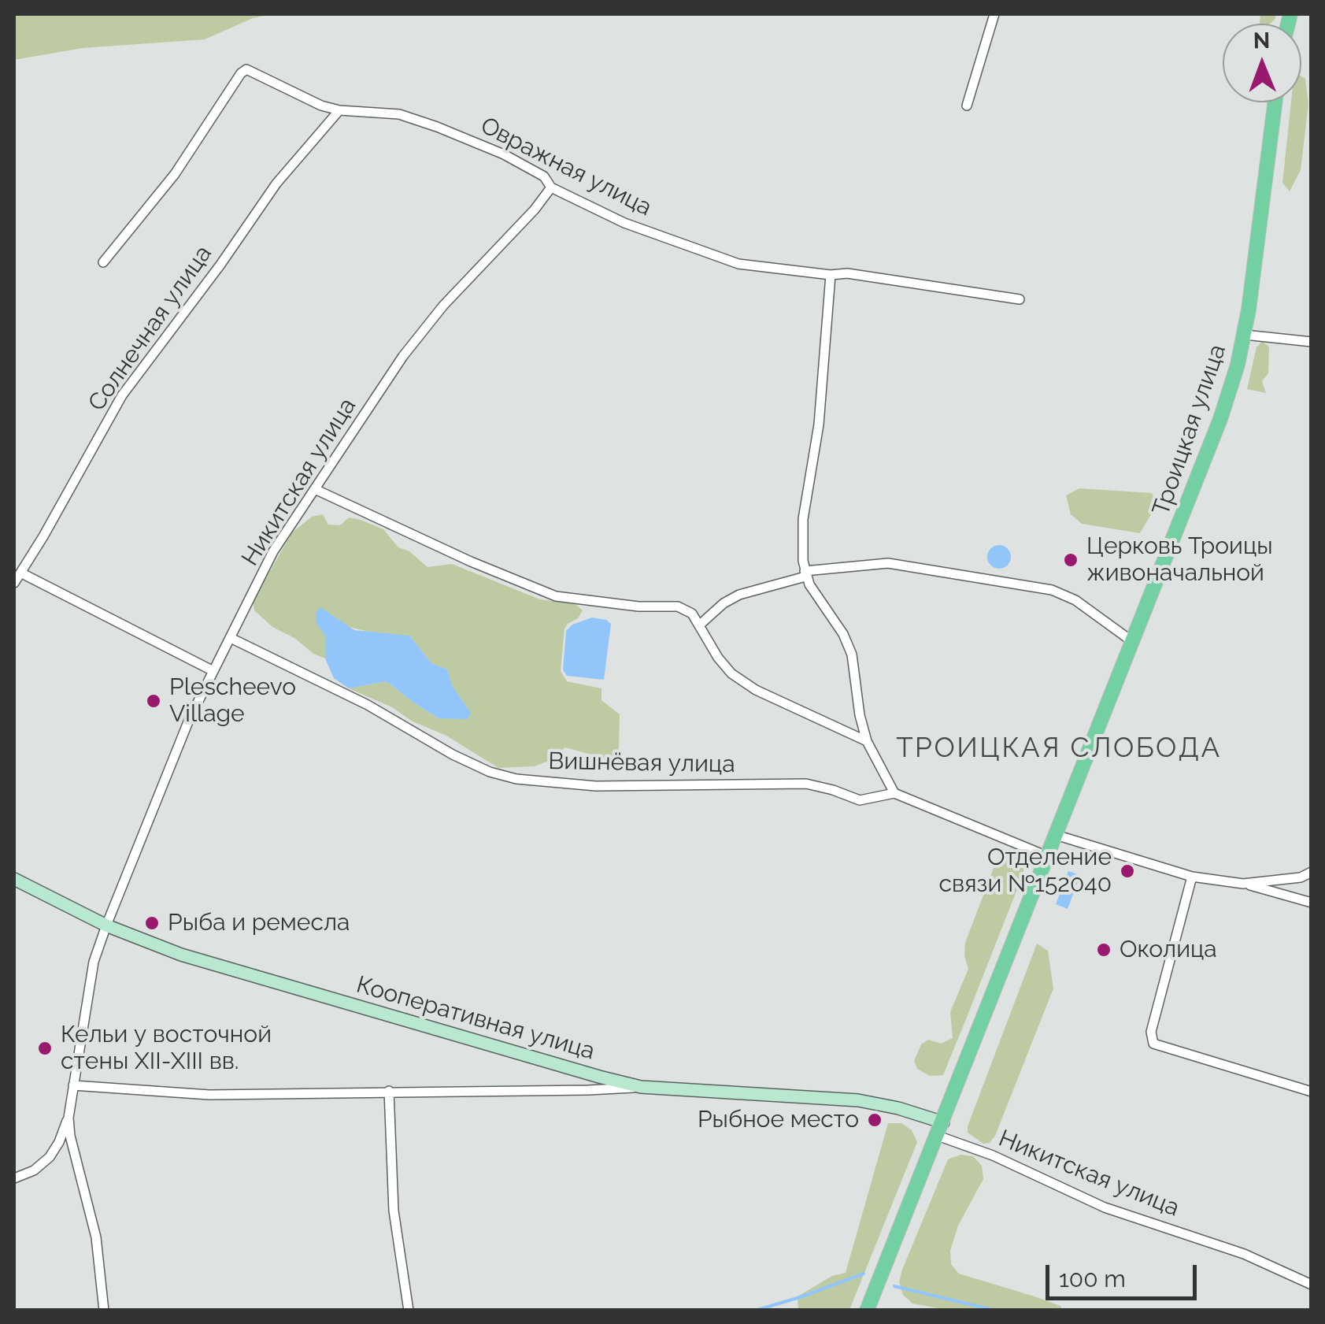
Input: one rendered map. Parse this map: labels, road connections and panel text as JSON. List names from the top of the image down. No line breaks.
{"streets":{"main road":["Троицкая улица"],"street":["Овражная улица","Солнечная улица","Никитская улица","Вишнёвая улица","Кооперативная улица"]},"crossings":[["Овражная улица","Солнечная улица"],["Овражная улица","Никитская улица"],["Троицкая улица","Никитская улица"],["Троицкая улица","Кооперативная улица"],["Никитская улица","Вишнёвая улица"],["Никитская улица","Кооперативная улица"]],"districts":["ТРОИЦКАЯ СЛОБОДА"],"places":["Церковь Троицы живоначальной","Plescheevo Village","Отделение связи №152040","Рыба и ремесла","Околица","Кельи у восточной стены XII-XIII вв.","Рыбное место"],"scale_bar":"100 m","north":"top"}
